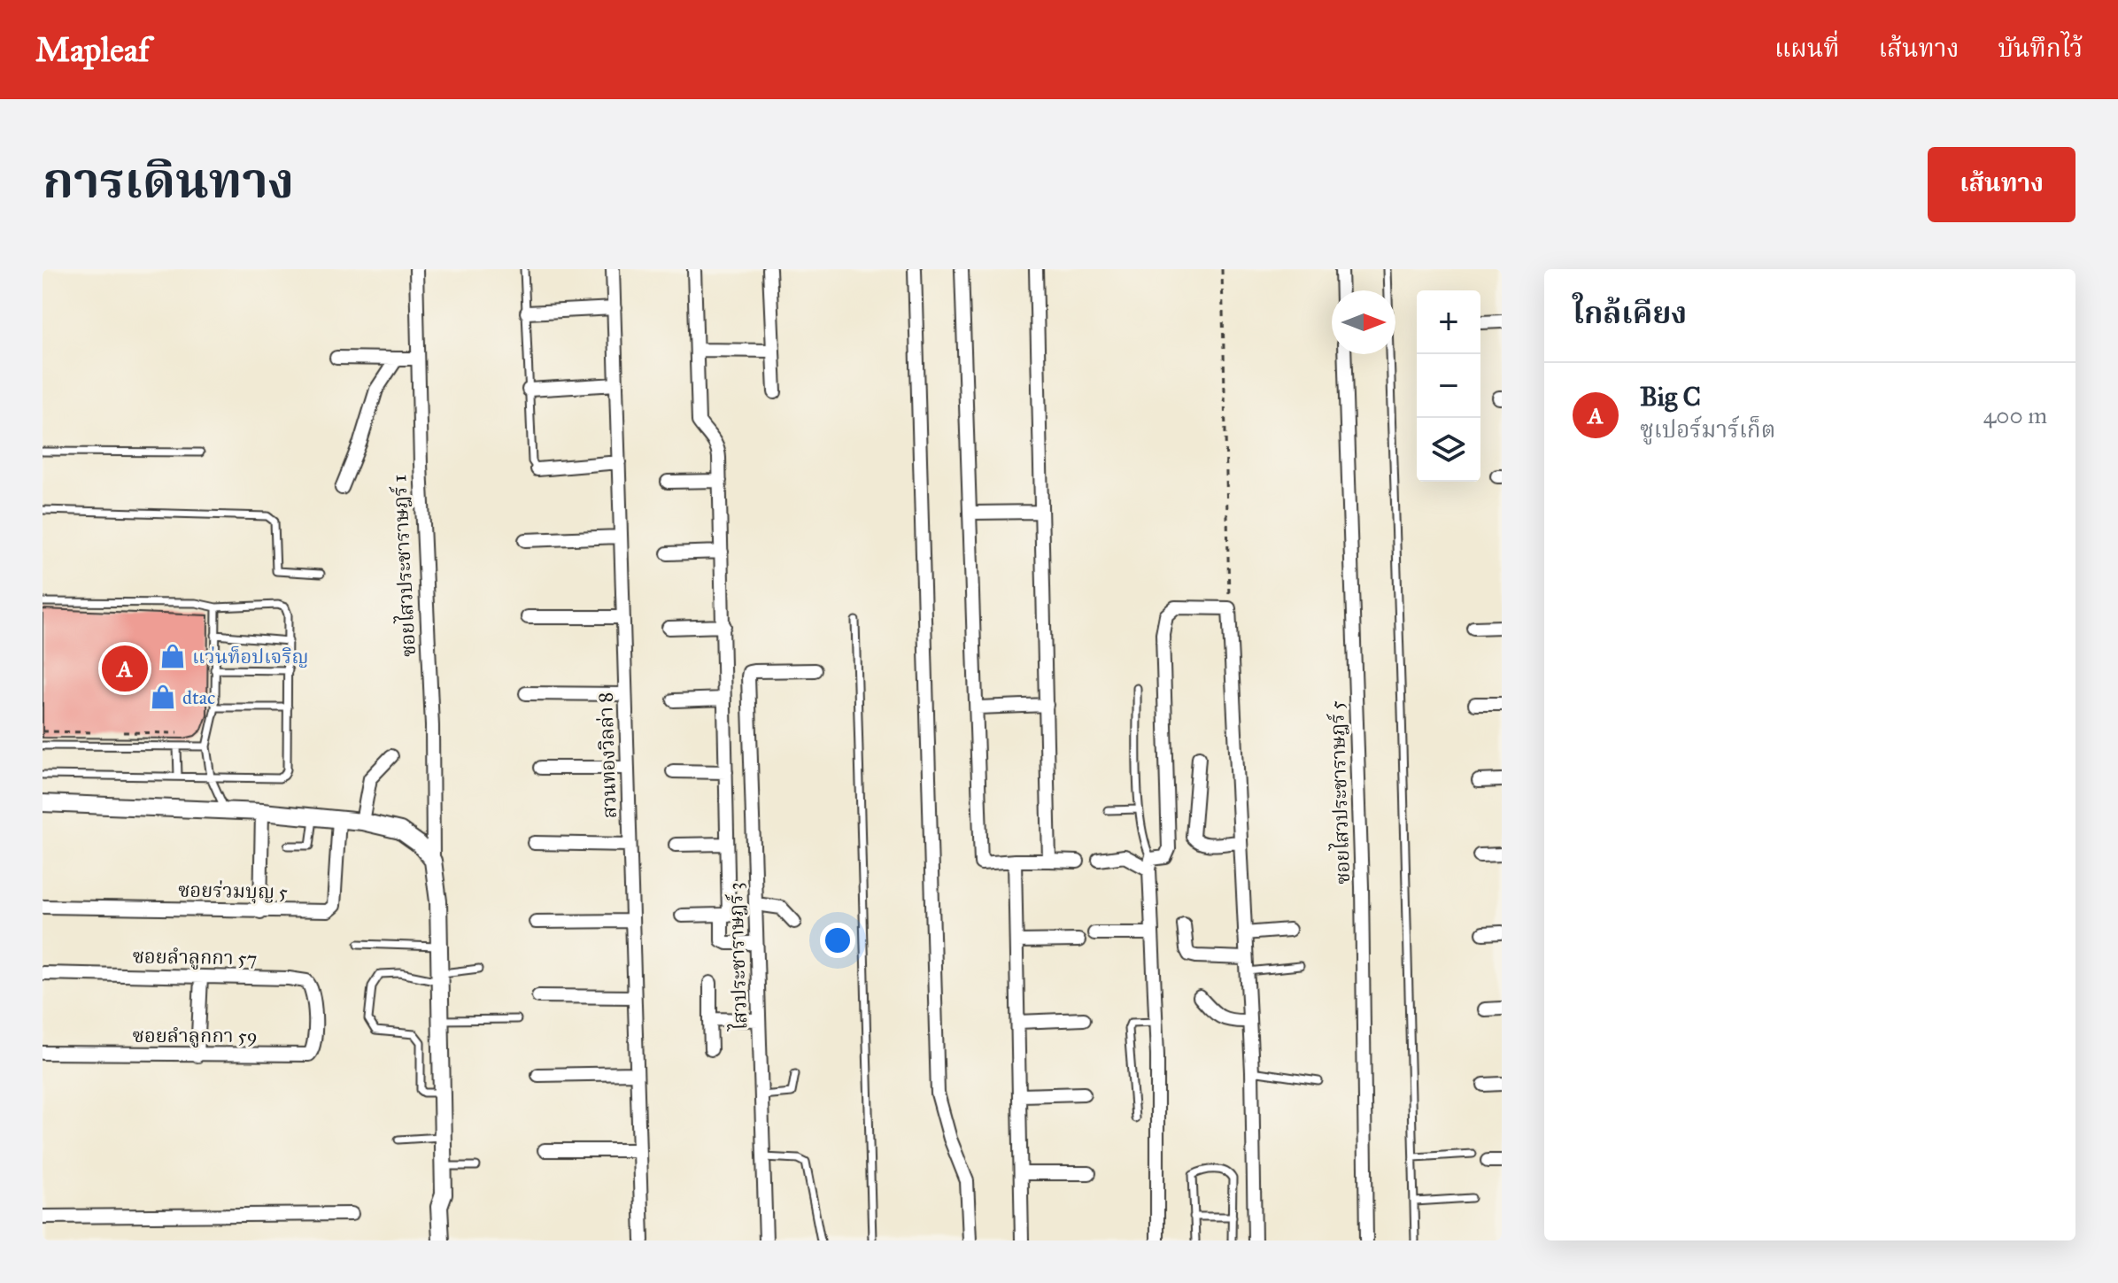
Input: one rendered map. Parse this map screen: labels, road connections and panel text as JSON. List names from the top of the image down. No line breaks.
{"streets":{"street":["ซอยไสวประชาราษฎร์ 1","สวนทองวิลล่า 8","ซอยไสวประชาราษฎร์ 5","ซอยร่วมบุญ 5","ไสวประชาราษฎร์ 3","ซอยลำลูกกา 57","ซอยลำลูกกา 59"]},"crossings":[["ซอยลำลูกกา 57","ซอยลำลูกกา 59"]],"places":{"shop":["แว่นท็อปเจริญ","dtac"]},"north":"right","page":{"header":"Mapleaf","nav":["แผนที่","เส้นทาง","บันทึกไว้"],"title":"การเดินทาง","buttons":"เส้นทาง","heading":"ใกล้เคียง","map_buttons":["+","−"],"list":[{"mark":"A","name":"Big C","note":"ซูเปอร์มาร์เก็ต","value":"400 m"}],"pins":"A"}}
